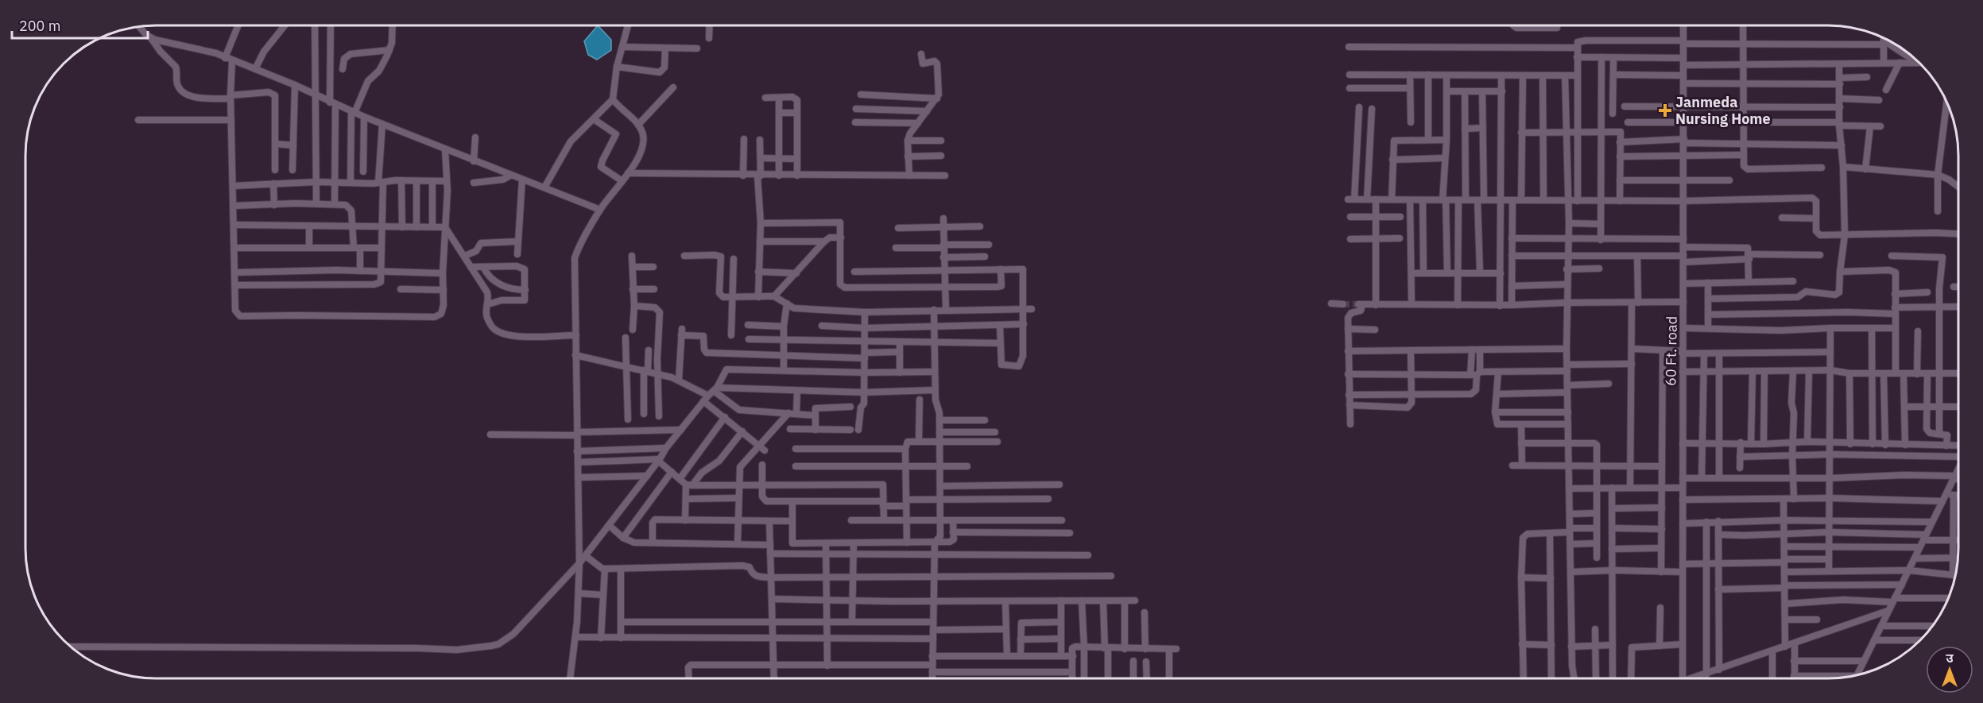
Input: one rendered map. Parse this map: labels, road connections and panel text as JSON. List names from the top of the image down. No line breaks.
{"streets":{"street":["60 Ft. road"]},"places":{"health":["Janmeda Nursing Home"]},"scale_bar":"200 m","north":"top"}
